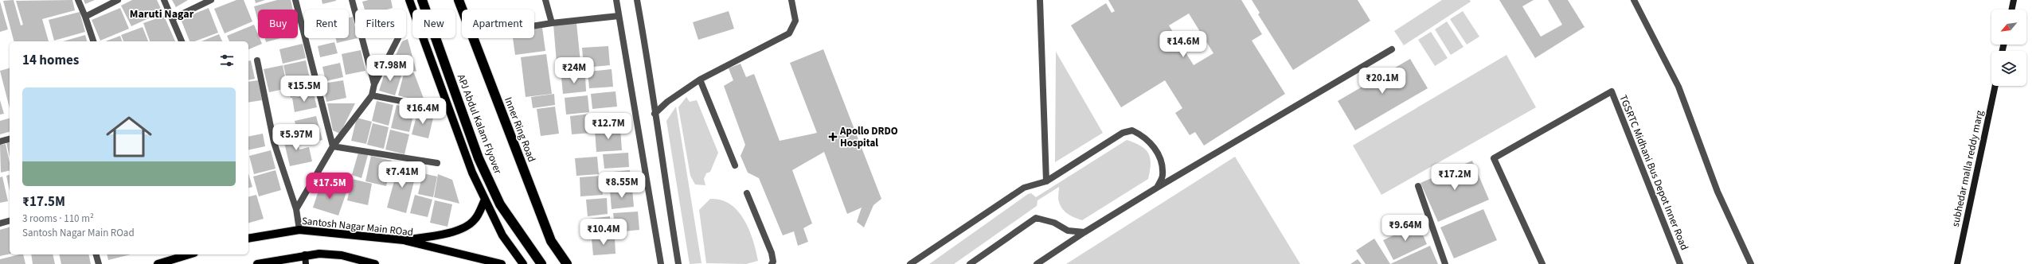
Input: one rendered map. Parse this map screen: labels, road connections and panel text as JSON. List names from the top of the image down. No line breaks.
{"streets":{"highway":["APJ Abdul Kalam Flyover","Inner Ring Road"],"main road":["subhedar malla reddy marg","Santosh Nagar Main ROad"],"street":["TGSRTC Midhani Bus Depot Inner Road"]},"districts":["Maruti Nagar"],"places":{"health":["Apollo DRDO Hospital"]},"north":"bottom left","page":{"chip":["Buy","Rent","Filters","New","Apartment"],"price":["₹14.6M","₹7.98M","₹24M","₹20.1M","₹15.5M","₹16.4M","₹12.7M","₹5.97M","₹7.41M","₹17.2M","₹8.55M","₹17.5M","₹9.64M","₹10.4M"],"heading":"14 homes","list":[{"name":"₹17.5M","note":"3 rooms · 110 m² · Santosh Nagar Main ROad"}]}}
